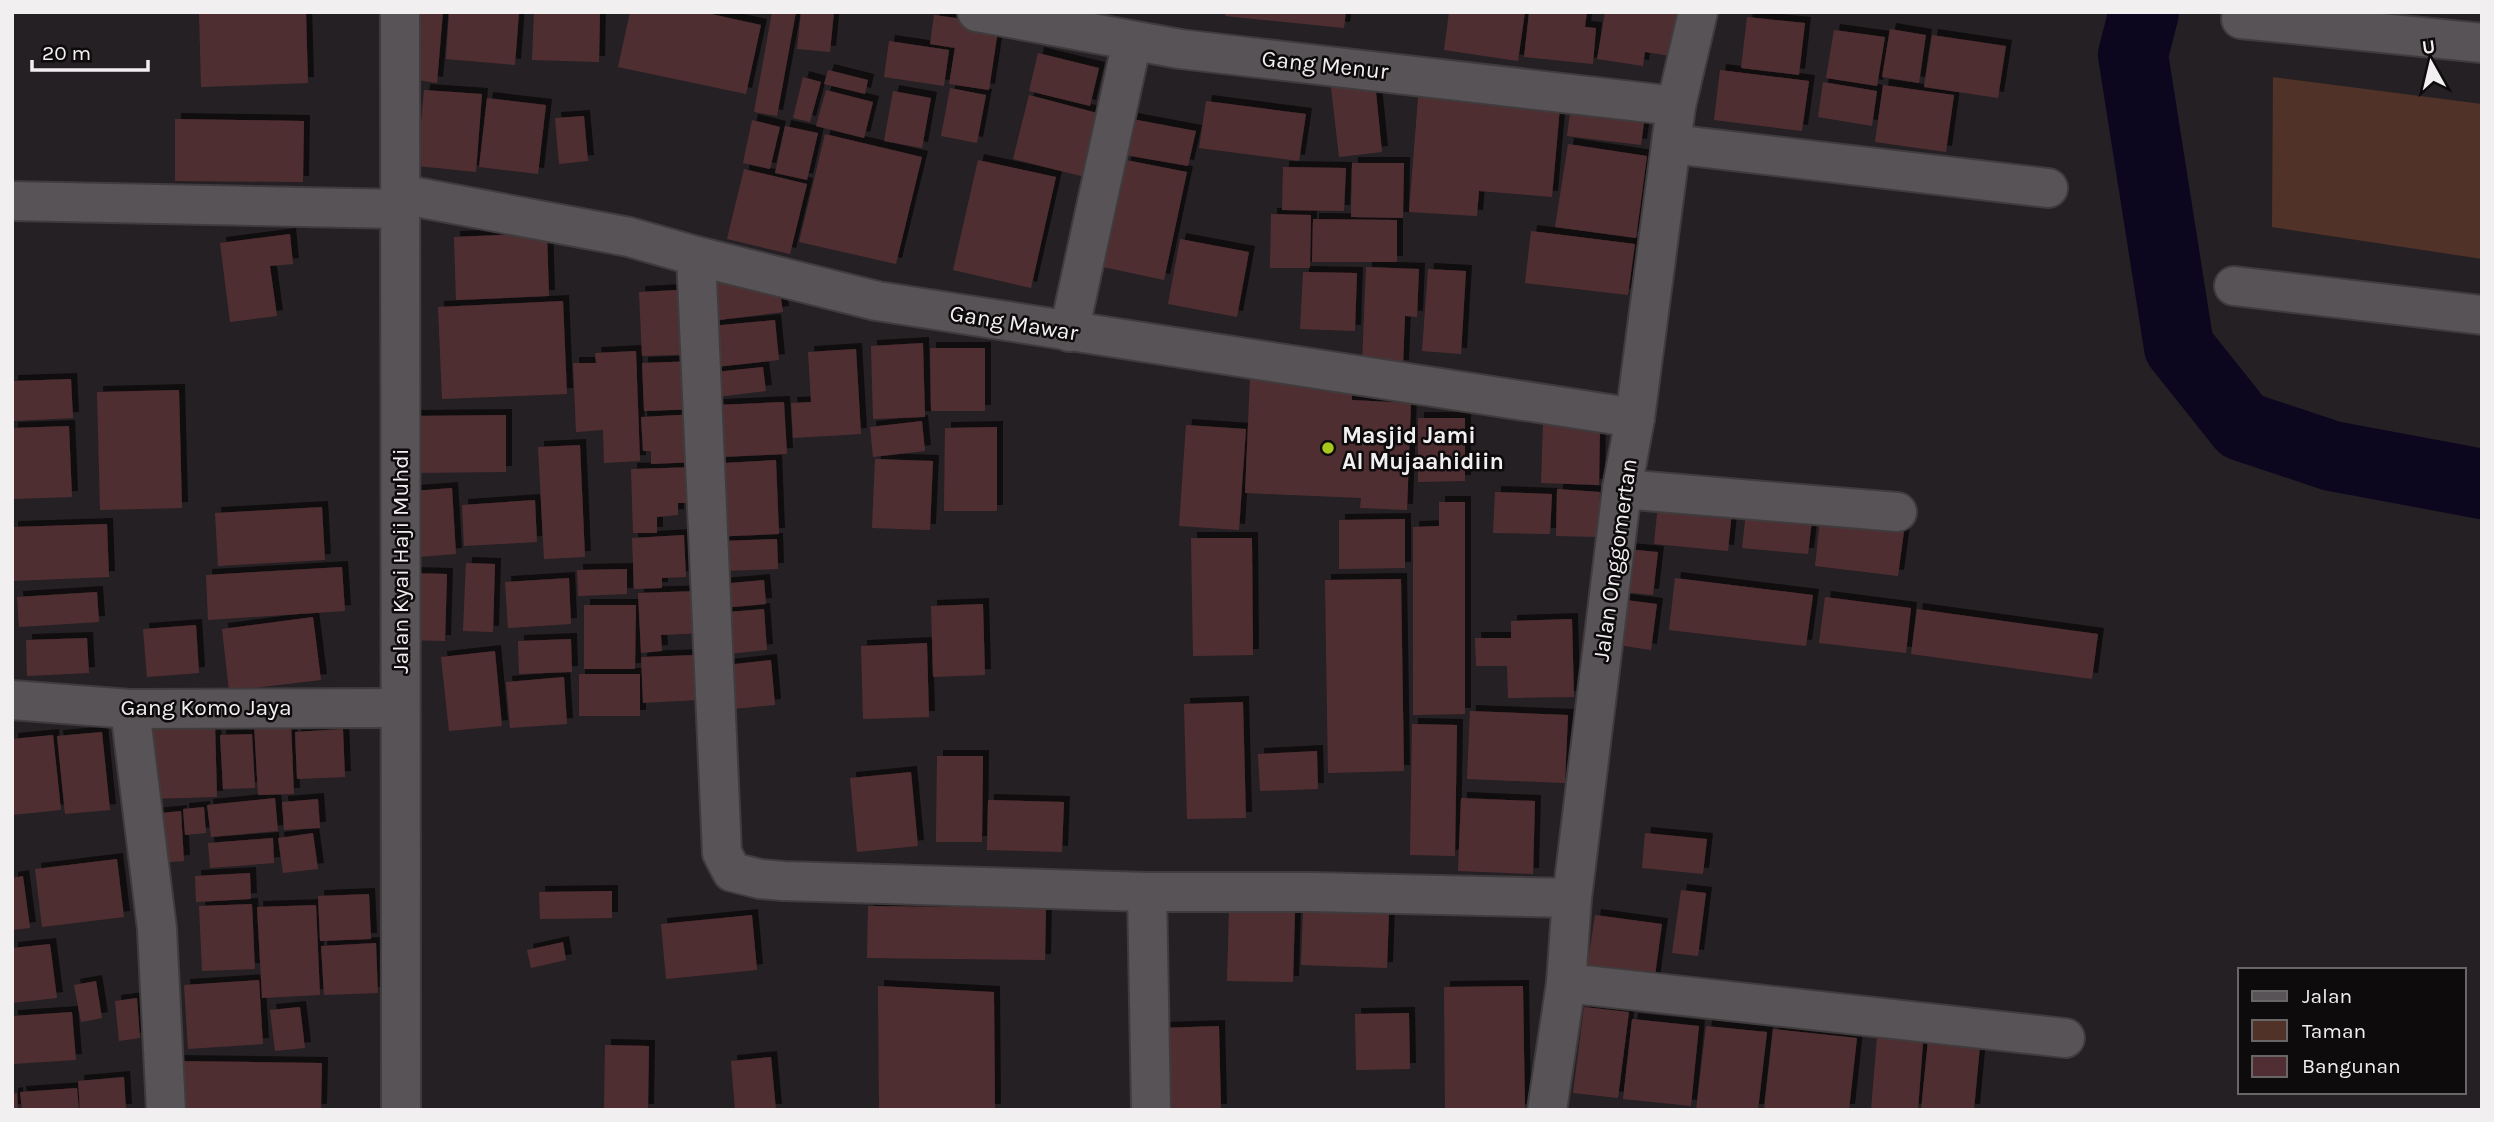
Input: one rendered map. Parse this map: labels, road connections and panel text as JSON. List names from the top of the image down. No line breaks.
{"streets":{"street":["Gang Menur","Gang Mawar","Jalan Onggomertan","Jalan Kyai Haji Muhdi","Gang Komo Jaya"]},"crossings":[["Gang Menur","Jalan Onggomertan"],["Gang Mawar","Jalan Onggomertan"],["Gang Mawar","Jalan Kyai Haji Muhdi"],["Jalan Kyai Haji Muhdi","Gang Komo Jaya"]],"places":["Masjid Jami Al Mujaahidiin"],"legend":["Jalan","Taman","Bangunan"],"scale_bar":"20 m","north":"top"}
